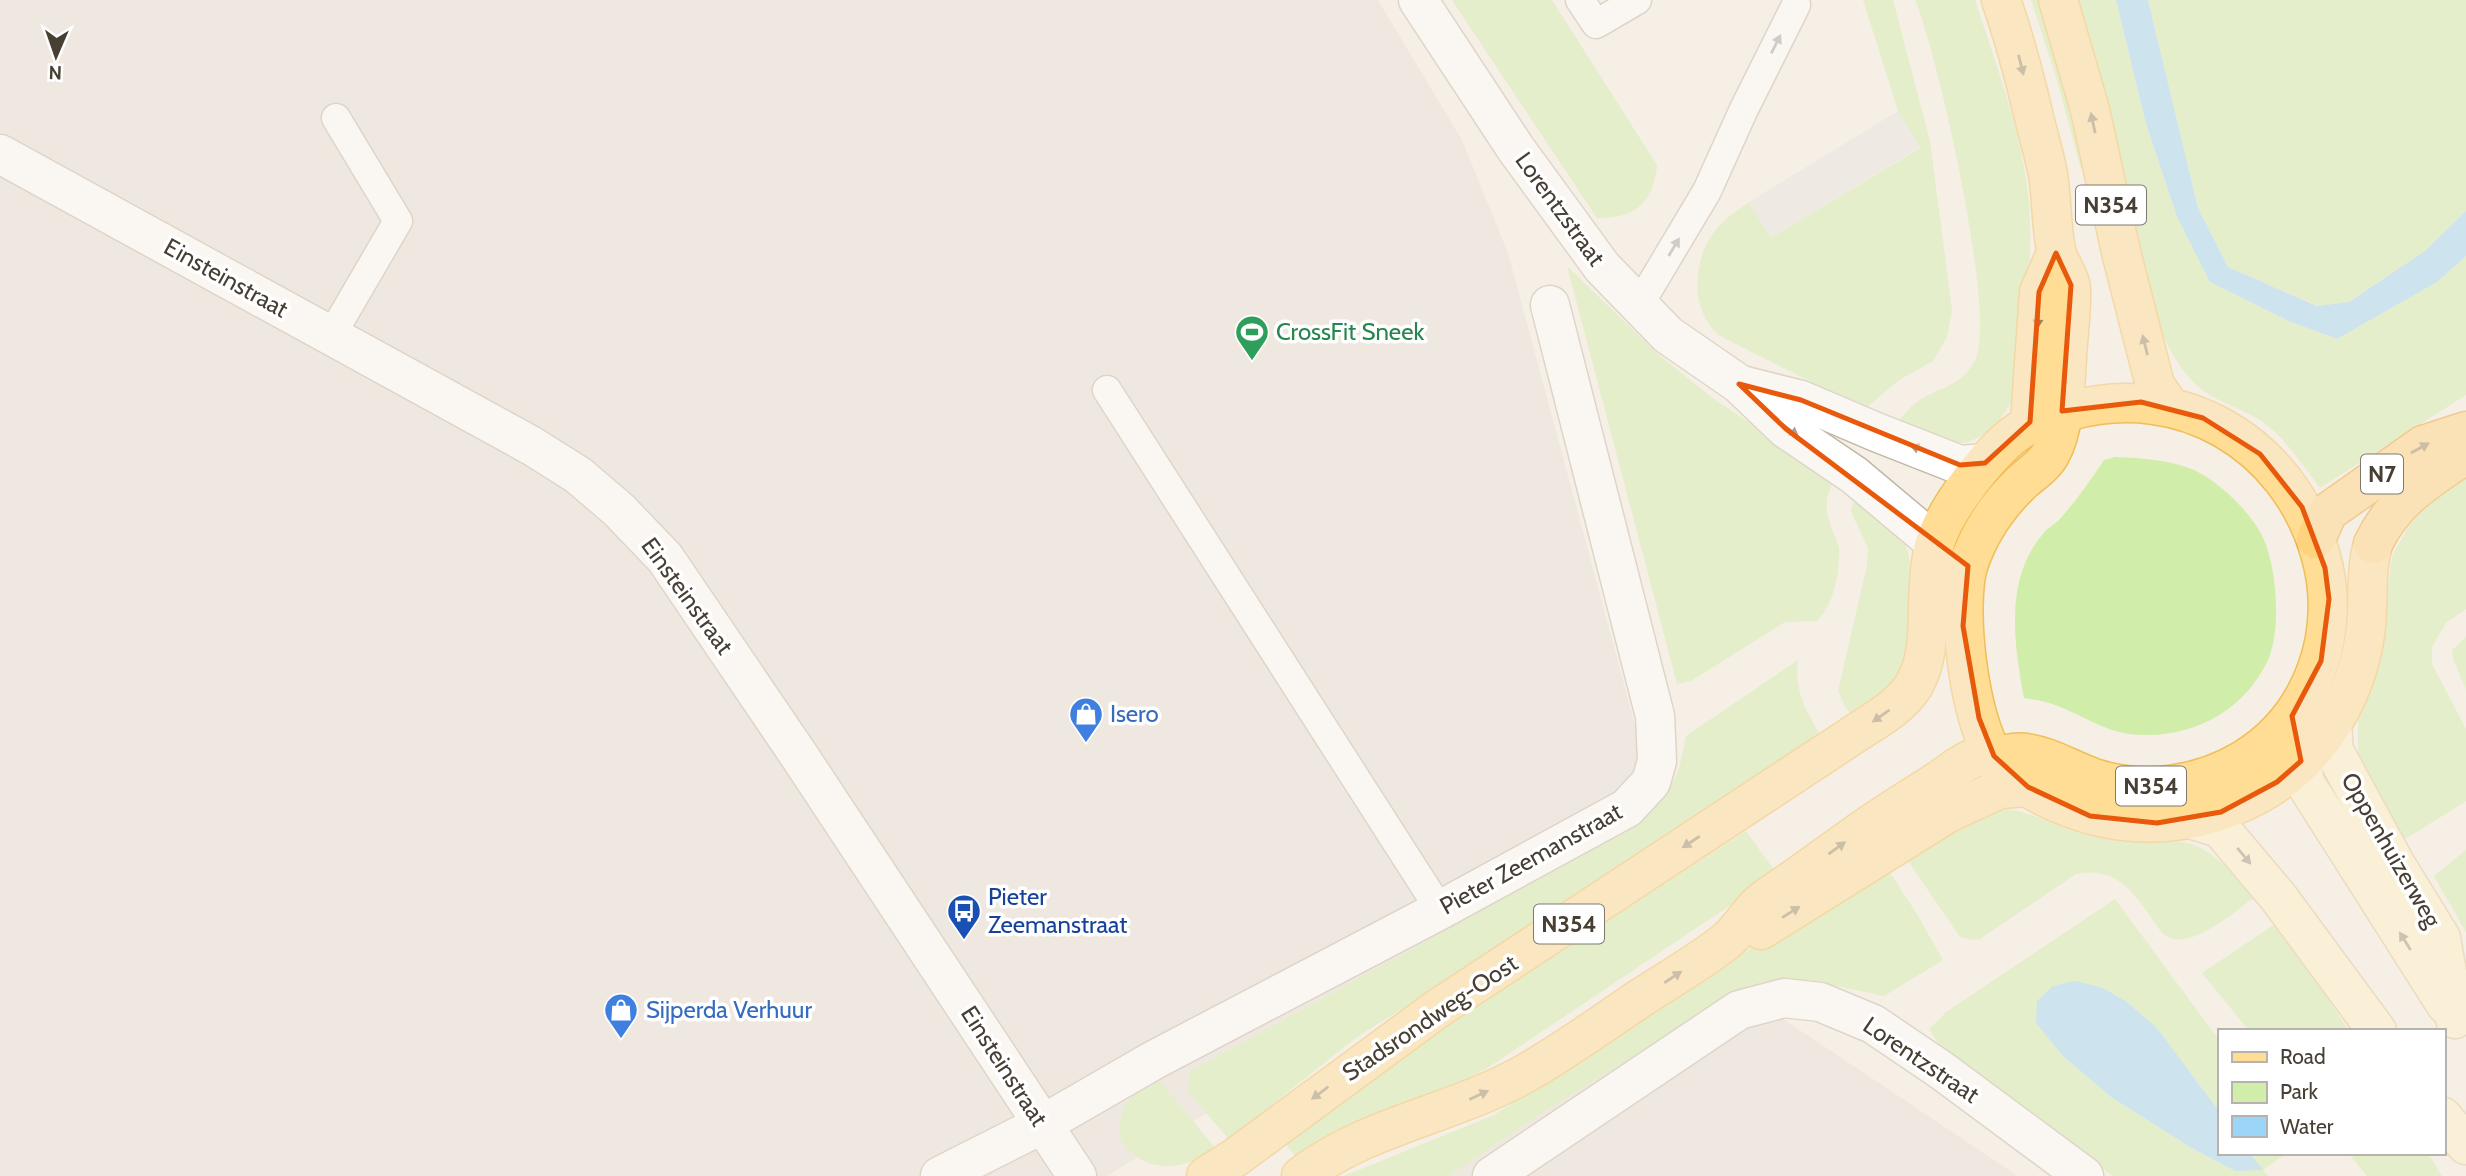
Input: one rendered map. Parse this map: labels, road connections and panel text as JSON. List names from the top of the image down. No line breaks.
{"streets":{"highway":["N7"],"main road":["N354","Oppenhuizerweg","Stadsrondweg-Oost"],"street":["Lorentzstraat","Einsteinstraat","Pieter Zeemanstraat"]},"crossings":[["N354","Lorentzstraat"],["N354","N7"],["N354","Oppenhuizerweg"],["N354","Stadsrondweg-Oost"],["Lorentzstraat","Stadsrondweg-Oost"],["Einsteinstraat","Pieter Zeemanstraat"]],"places":{"sports":["CrossFit Sneek"],"shop":["Isero","Sijperda Verhuur"],"bus stop":["Pieter Zeemanstraat"]},"legend":["Road","Park","Water"],"north":"bottom"}
